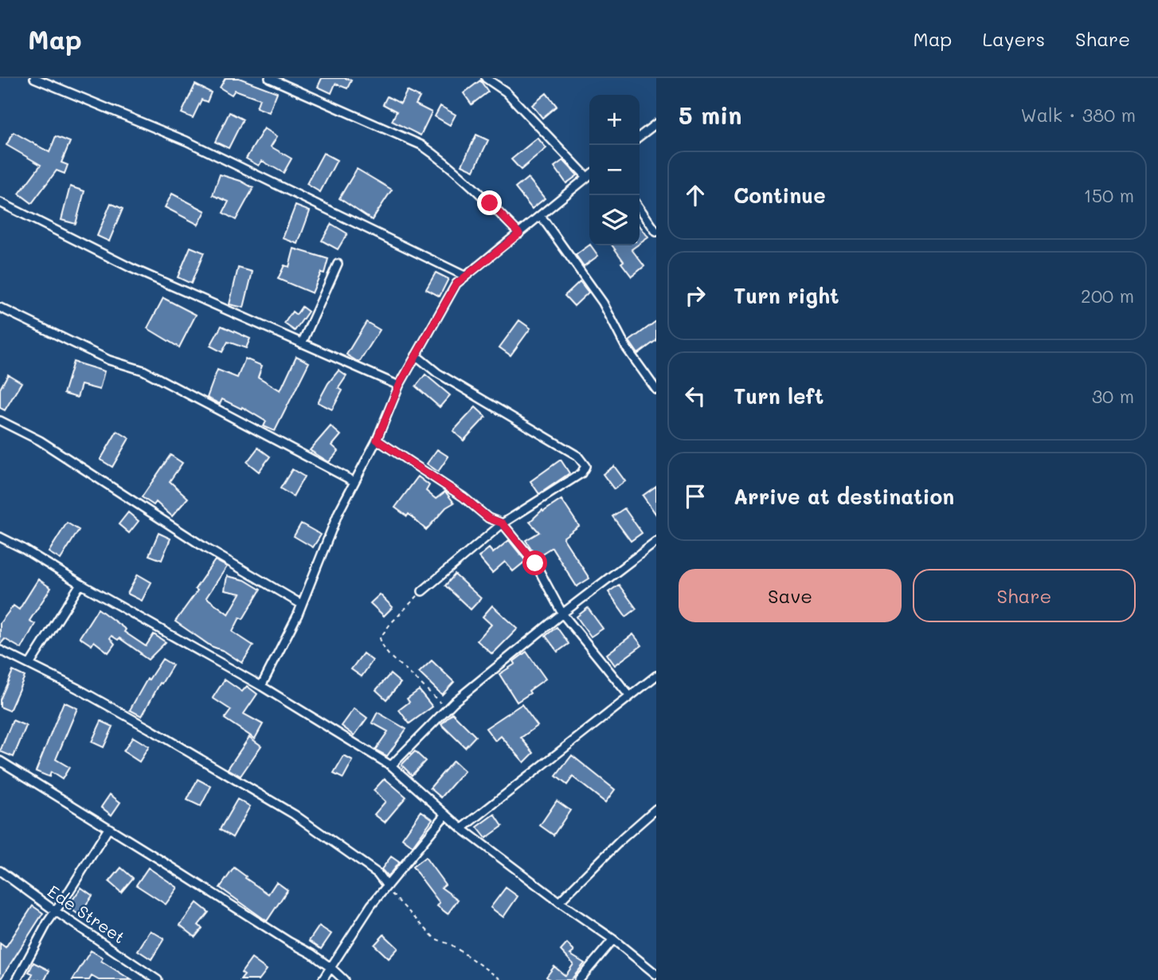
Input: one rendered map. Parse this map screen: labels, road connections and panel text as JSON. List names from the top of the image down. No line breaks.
{"streets":{"street":["Ede Street"]},"page":{"header":"Map","nav":["Map","Layers","Share"],"heading":["5 min","Walk · 380 m"],"map_buttons":["+","−"],"list":[["Continue","150 m"],["Turn right","200 m"],["Turn left","30 m"],"Arrive at destination"],"buttons":["Save","Share"]}}
